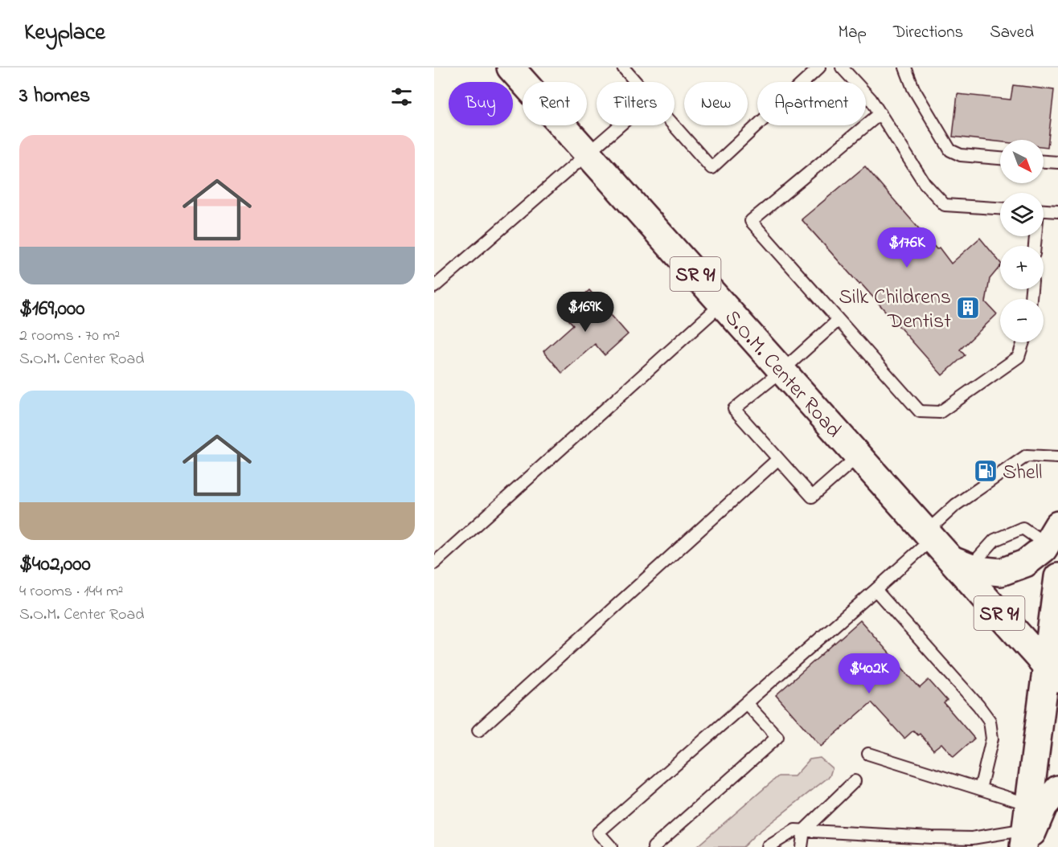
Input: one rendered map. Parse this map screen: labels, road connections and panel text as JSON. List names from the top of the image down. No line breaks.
{"streets":{"main road":["SR 91","S.O.M. Center Road"]},"places":{"building":["Silk Childrens Dentist"],"fuel station":["Shell"]},"north":"bottom right","page":{"header":"Keyplace","nav":["Map","Directions","Saved"],"heading":"3 homes","chip":["Buy","Rent","Filters","New","Apartment"],"list":[{"name":"$169,000","note":"2 rooms · 70 m² · S.O.M. Center Road"},{"name":"$402,000","note":"4 rooms · 144 m² · S.O.M. Center Road"}],"map_buttons":["+","−"],"price":["$176K","$169K","$402K"]}}
